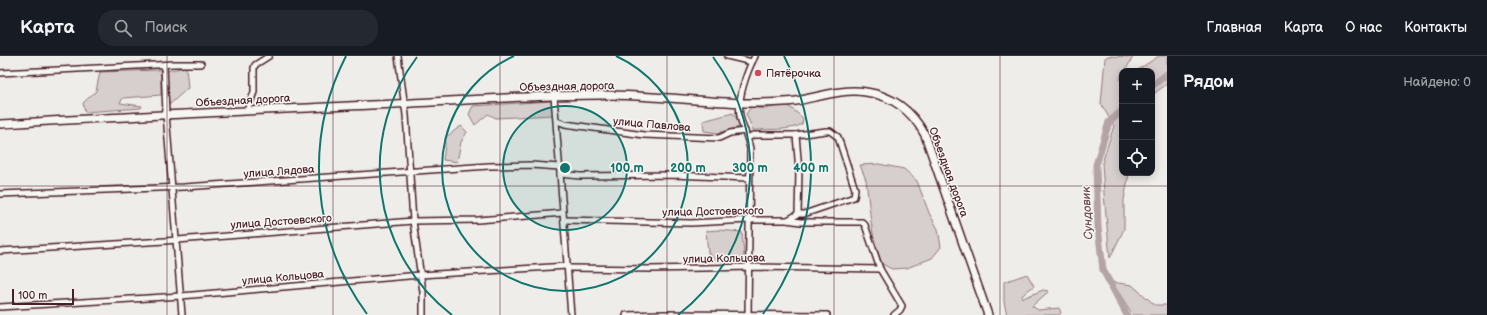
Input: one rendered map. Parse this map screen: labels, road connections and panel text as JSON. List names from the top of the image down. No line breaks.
{"streets":{"main road":["Объездная дорога"],"street":["улица Павлова","улица Лядова","улица Достоевского","улица Кольцова"]},"crossings":[["улица Достоевского","улица Кольцова"]],"water":["Сундовик"],"places":["Пятёрочка"],"scale_bar":"100 m","page":{"header":"Карта","search":"Поиск","nav":["Главная","Карта","О нас","Контакты"],"heading":["Рядом","Найдено: 0"],"map_buttons":["+","−"],"scale":"100 m"},"rings":["100 m","200 m","300 m","400 m"]}
